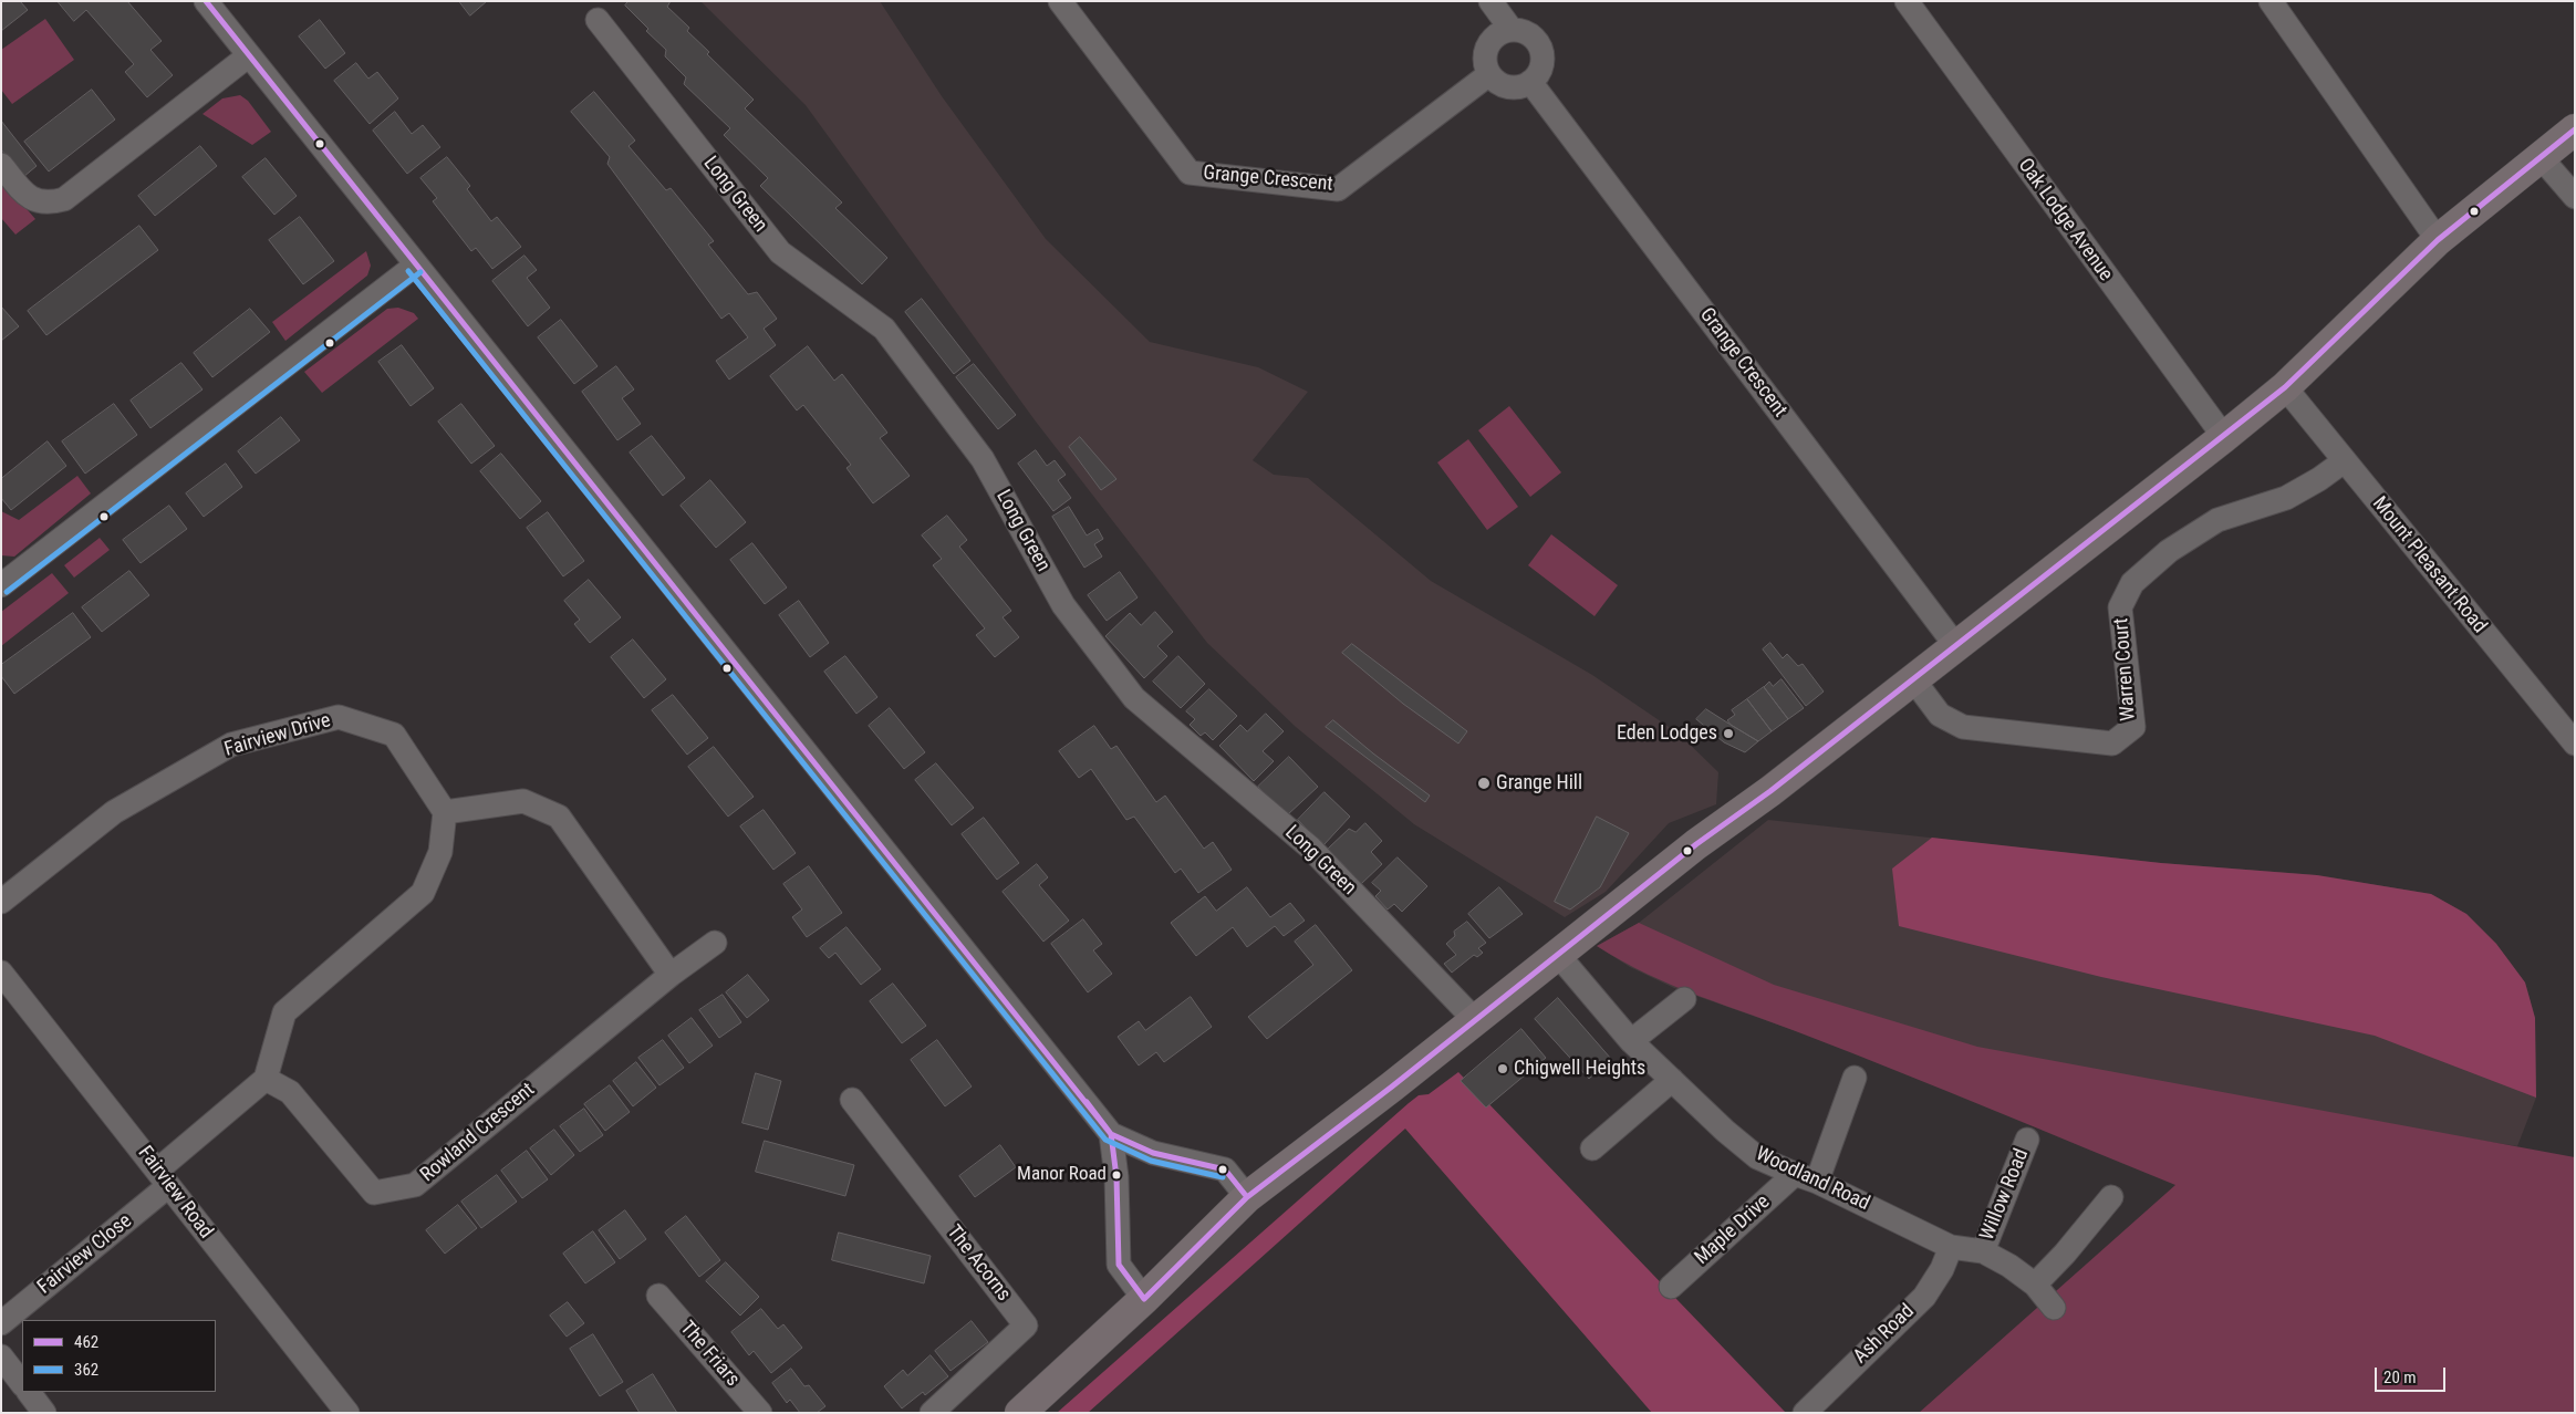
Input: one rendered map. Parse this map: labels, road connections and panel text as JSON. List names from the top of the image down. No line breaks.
{"streets":{"street":["Grange Crescent","Long Green","Oak Lodge Avenue","Mount Pleasant Road","Warren Court","Fairview Drive","Rowland Crescent","Woodland Road","Fairview Road","Willow Road","Maple Drive","Fairview Close","The Acorns","Ash Road","The Friars"]},"crossings":[["Mount Pleasant Road","Warren Court"],["Woodland Road","Willow Road"],["Woodland Road","Maple Drive"],["Woodland Road","Ash Road"],["Fairview Road","Fairview Close"]],"places":["Eden Lodges","Grange Hill","Chigwell Heights","Manor Road"],"lines":["transit line 462","transit line 362"],"legend":["462","362"],"scale_bar":"20 m"}
